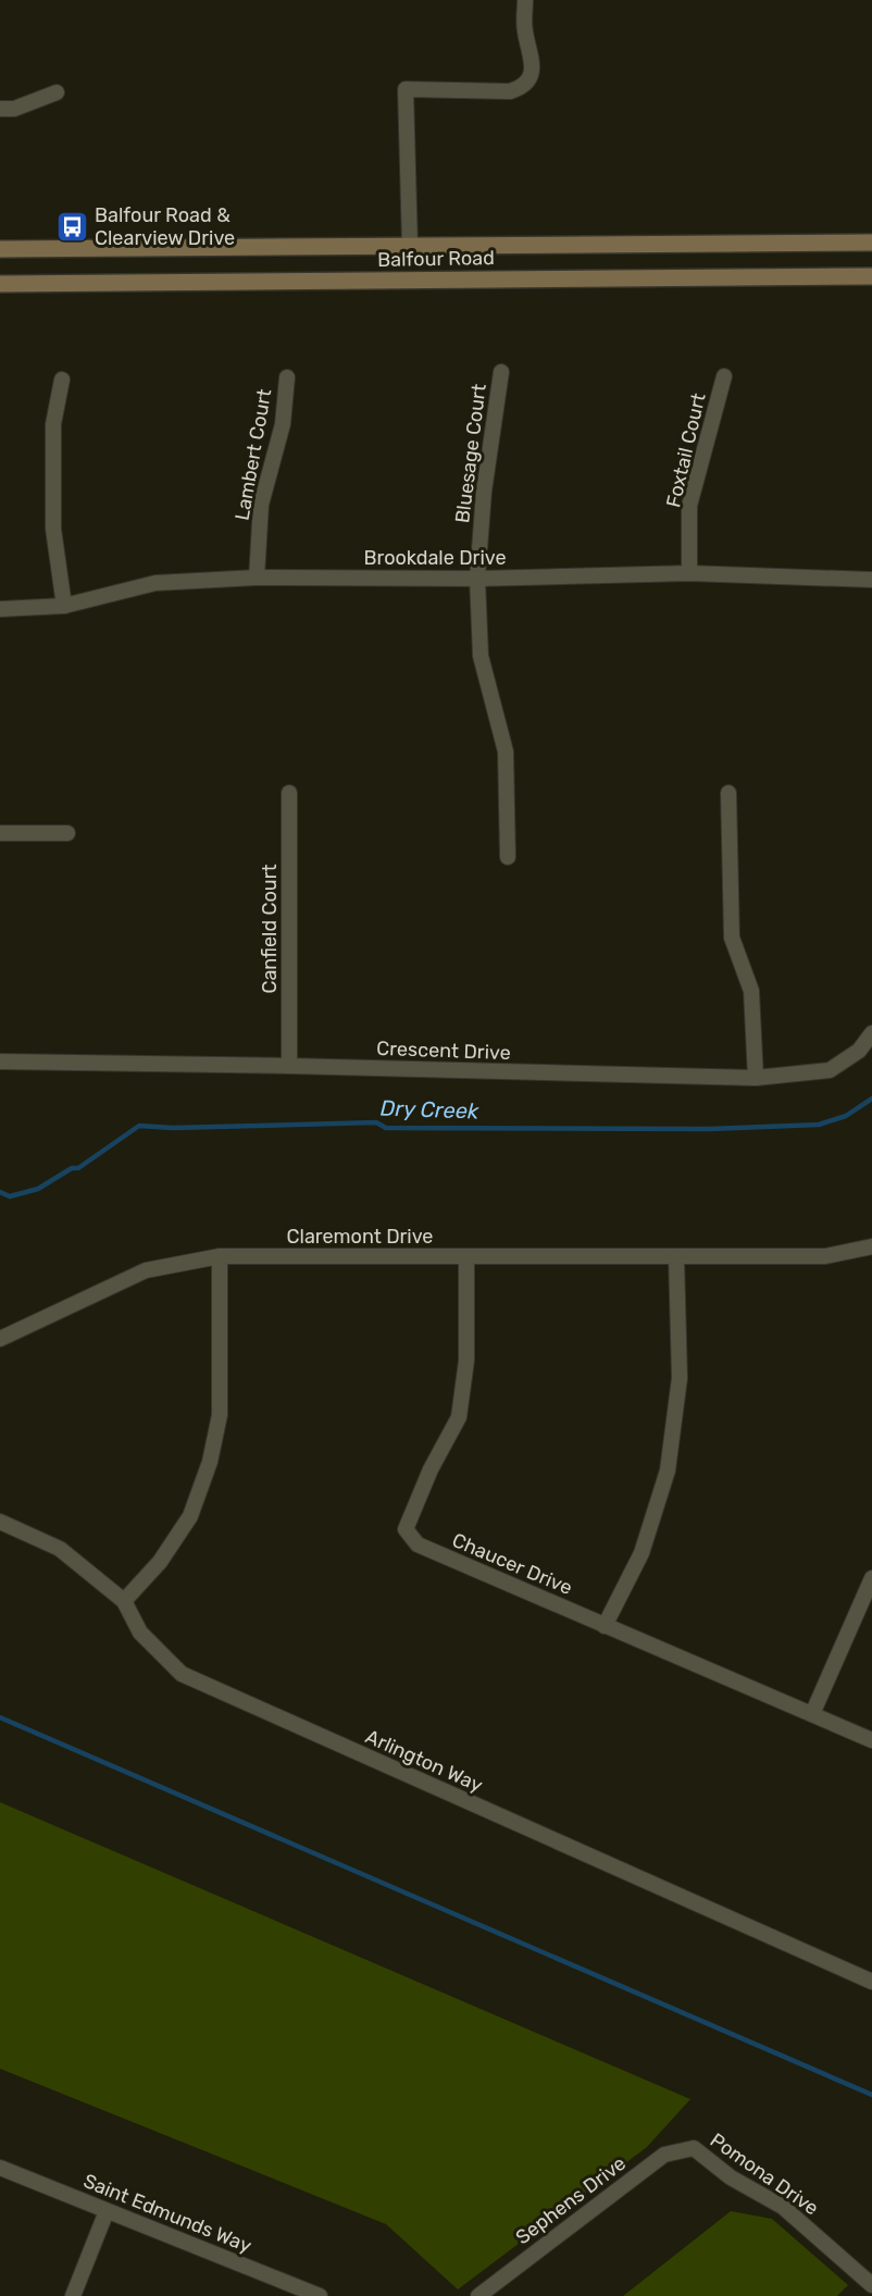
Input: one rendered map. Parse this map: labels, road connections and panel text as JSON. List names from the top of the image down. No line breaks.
{"streets":{"main road":["Balfour Road"],"street":["Foxtail Court","Bluesage Court","Lambert Court","Brookdale Drive","Canfield Court","Crescent Drive","Claremont Drive","Chaucer Drive","Arlington Way","Pomona Drive","Sephens Drive","Saint Edmunds Way"]},"crossings":[["Foxtail Court","Brookdale Drive"],["Bluesage Court","Brookdale Drive"],["Lambert Court","Brookdale Drive"],["Canfield Court","Crescent Drive"],["Claremont Drive","Chaucer Drive"],["Pomona Drive","Sephens Drive"]],"water":["Dry Creek"],"places":{"bus stop":["Balfour Road & Clearview Drive"]}}
